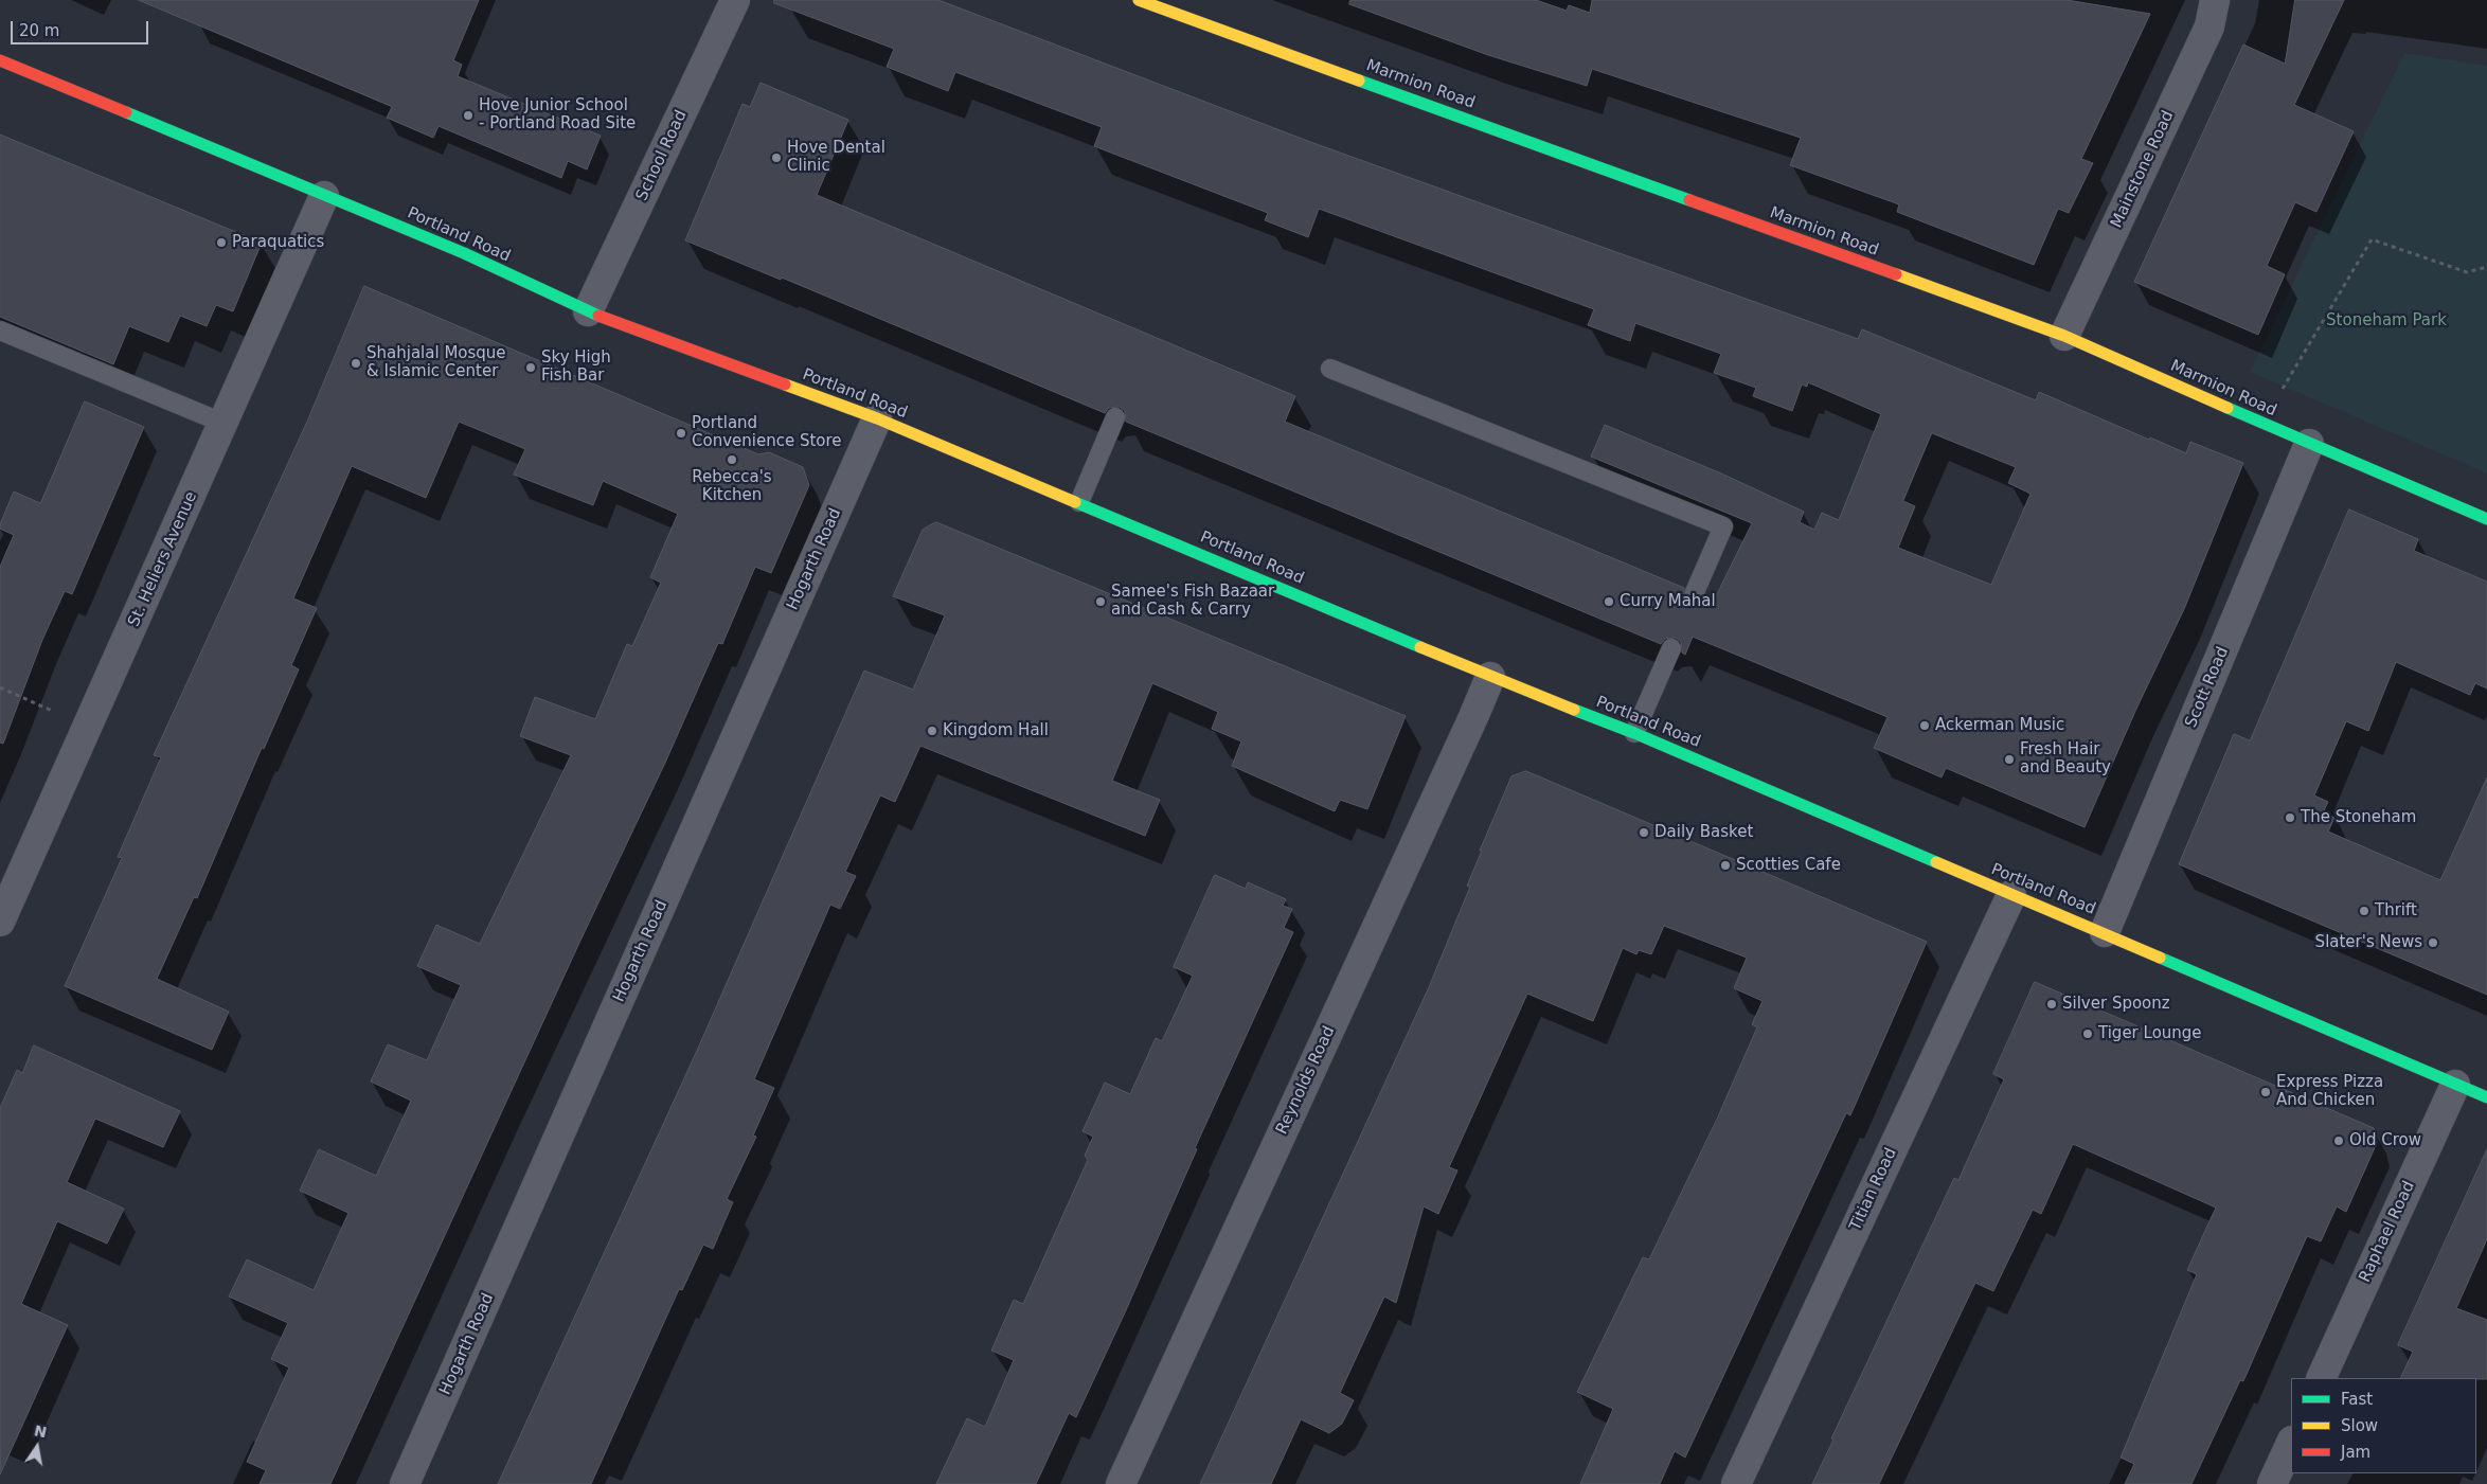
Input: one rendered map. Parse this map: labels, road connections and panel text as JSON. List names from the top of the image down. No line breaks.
{"streets":{"street":["Marmion Road","School Road","Mainstone Road","Portland Road","St. Heliers Avenue","Hogarth Road","Scott Road","Reynolds Road","Titian Road","Raphael Road"]},"crossings":[["Marmion Road","Mainstone Road"],["Marmion Road","Scott Road"],["School Road","Portland Road"],["Portland Road","St. Heliers Avenue"],["Portland Road","Hogarth Road"],["Portland Road","Scott Road"],["Portland Road","Reynolds Road"],["Portland Road","Titian Road"],["Portland Road","Raphael Road"]],"parks":["Stoneham Park"],"places":["Hove Junior School - Portland Road Site","Hove Dental Clinic","Paraquatics","Shahjalal Mosque & Islamic Center","Sky High Fish Bar","Portland Convenience Store","Rebecca's Kitchen","Samee's Fish Bazaar and Cash & Carry","Curry Mahal","Ackerman Music","Kingdom Hall","Fresh Hair and Beauty","The Stoneham","Daily Basket","Scotties Cafe","Thrift","Slater's News","Silver Spoonz","Tiger Lounge","Express Pizza And Chicken","Old Crow"],"legend":["Fast","Slow","Jam"],"scale_bar":"20 m","north":"top"}
